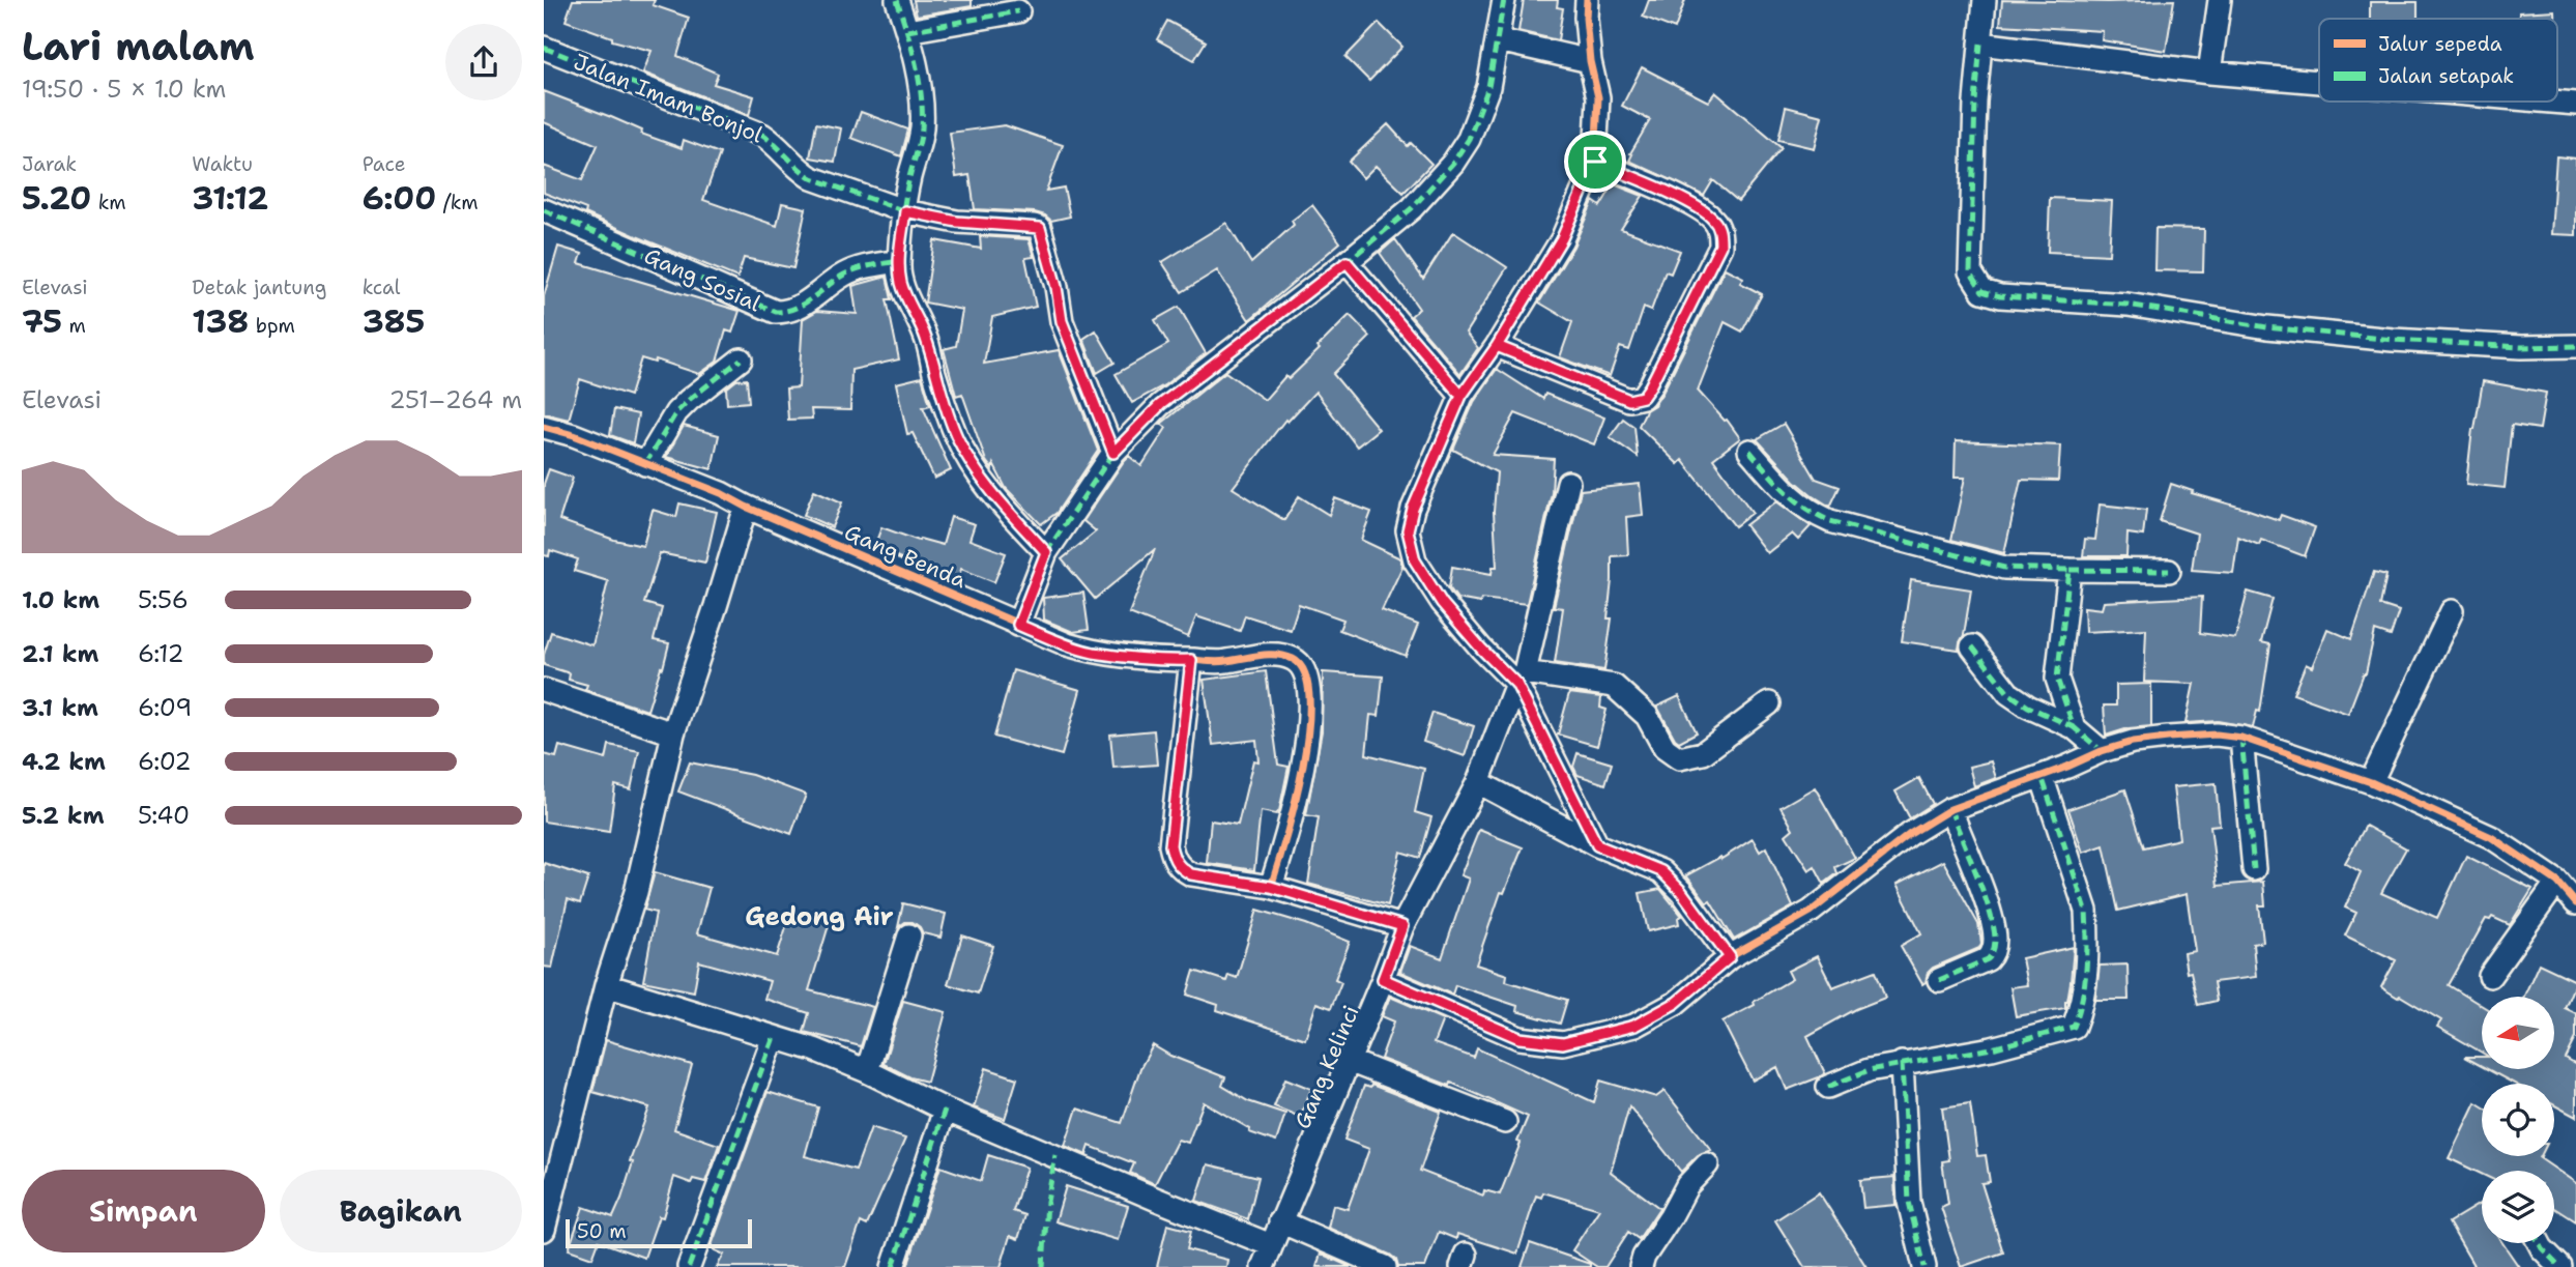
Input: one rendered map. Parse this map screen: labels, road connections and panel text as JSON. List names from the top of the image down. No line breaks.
{"streets":{"street":["Jalan Imam Bonjol","Gang Sosial","Gang Benda","Gang Kelinci"]},"districts":["Gedong Air"],"legend":["Jalur sepeda","Jalan setapak"],"scale_bar":"50 m","north":"left","page":{"heading":["Lari malam","19:50 · 5 × 1.0 km"],"stats":[["Jarak","5.20 km"],["Waktu","31:12"],["Pace","6:00 /km"],["Elevasi","75 m"],["Detak jantung","138 bpm"],["kcal","385"]],"chart":["Elevasi","251–264 m"],"list":[{"name":"1.0 km","note":"5:56"},{"name":"2.1 km","note":"6:12"},{"name":"3.1 km","note":"6:09"},{"name":"4.2 km","note":"6:02"},{"name":"5.2 km","note":"5:40"}],"buttons":["Simpan","Bagikan"],"scale":"50 m"}}
